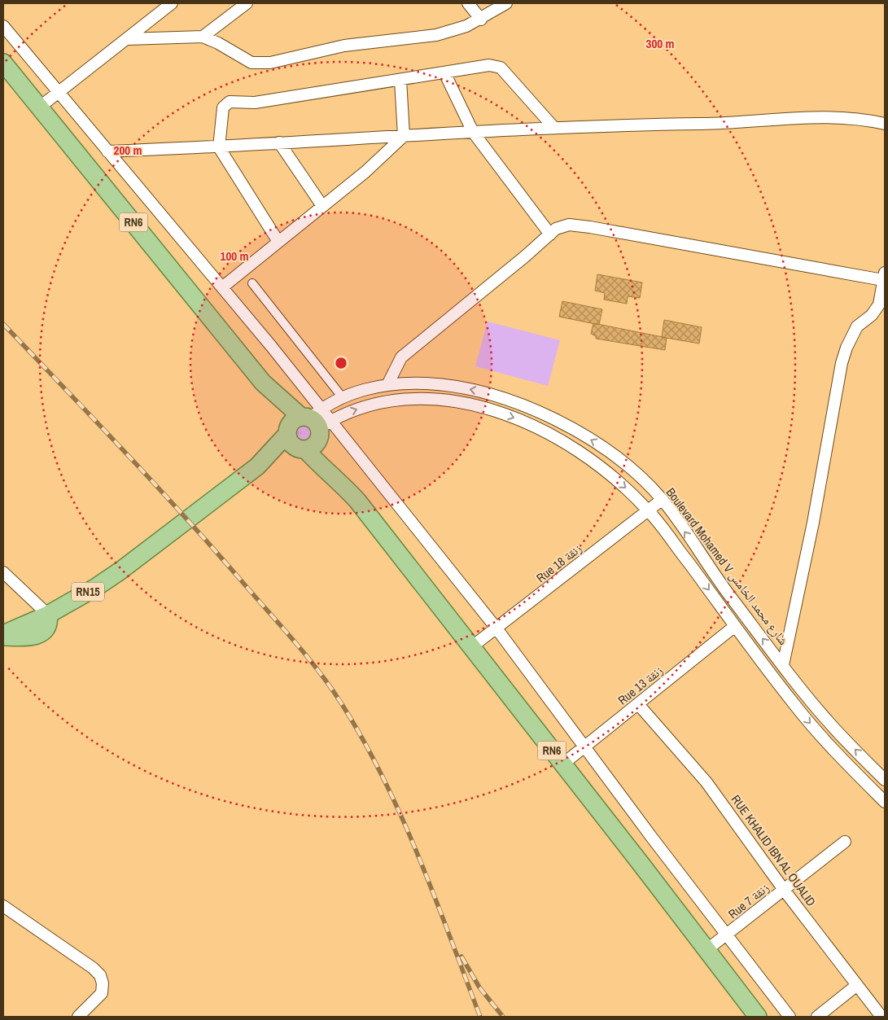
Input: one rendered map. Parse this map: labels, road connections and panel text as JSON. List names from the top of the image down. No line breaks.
{"streets":{"main road":["RN6","RN15"],"street":["Rue 18 زنقة","Boulevard Mohamed V شارع محمد الخامس","Rue 13 زنقة","RUE KHALID IBN AL OUALID","Rue 7 زنقة"]},"crossings":[["RN6","Rue 18 زنقة"],["RN6","Boulevard Mohamed V شارع محمد الخامس"],["RN6","RN15"],["RN6","Rue 13 زنقة"],["RN6","Rue 7 زنقة"],["Rue 18 زنقة","Boulevard Mohamed V شارع محمد الخامس"],["Boulevard Mohamed V شارع محمد الخامس","RN15"],["Rue 13 زنقة","RUE KHALID IBN AL OUALID"],["RUE KHALID IBN AL OUALID","Rue 7 زنقة"]],"rings":["300 m","200 m","100 m"]}
